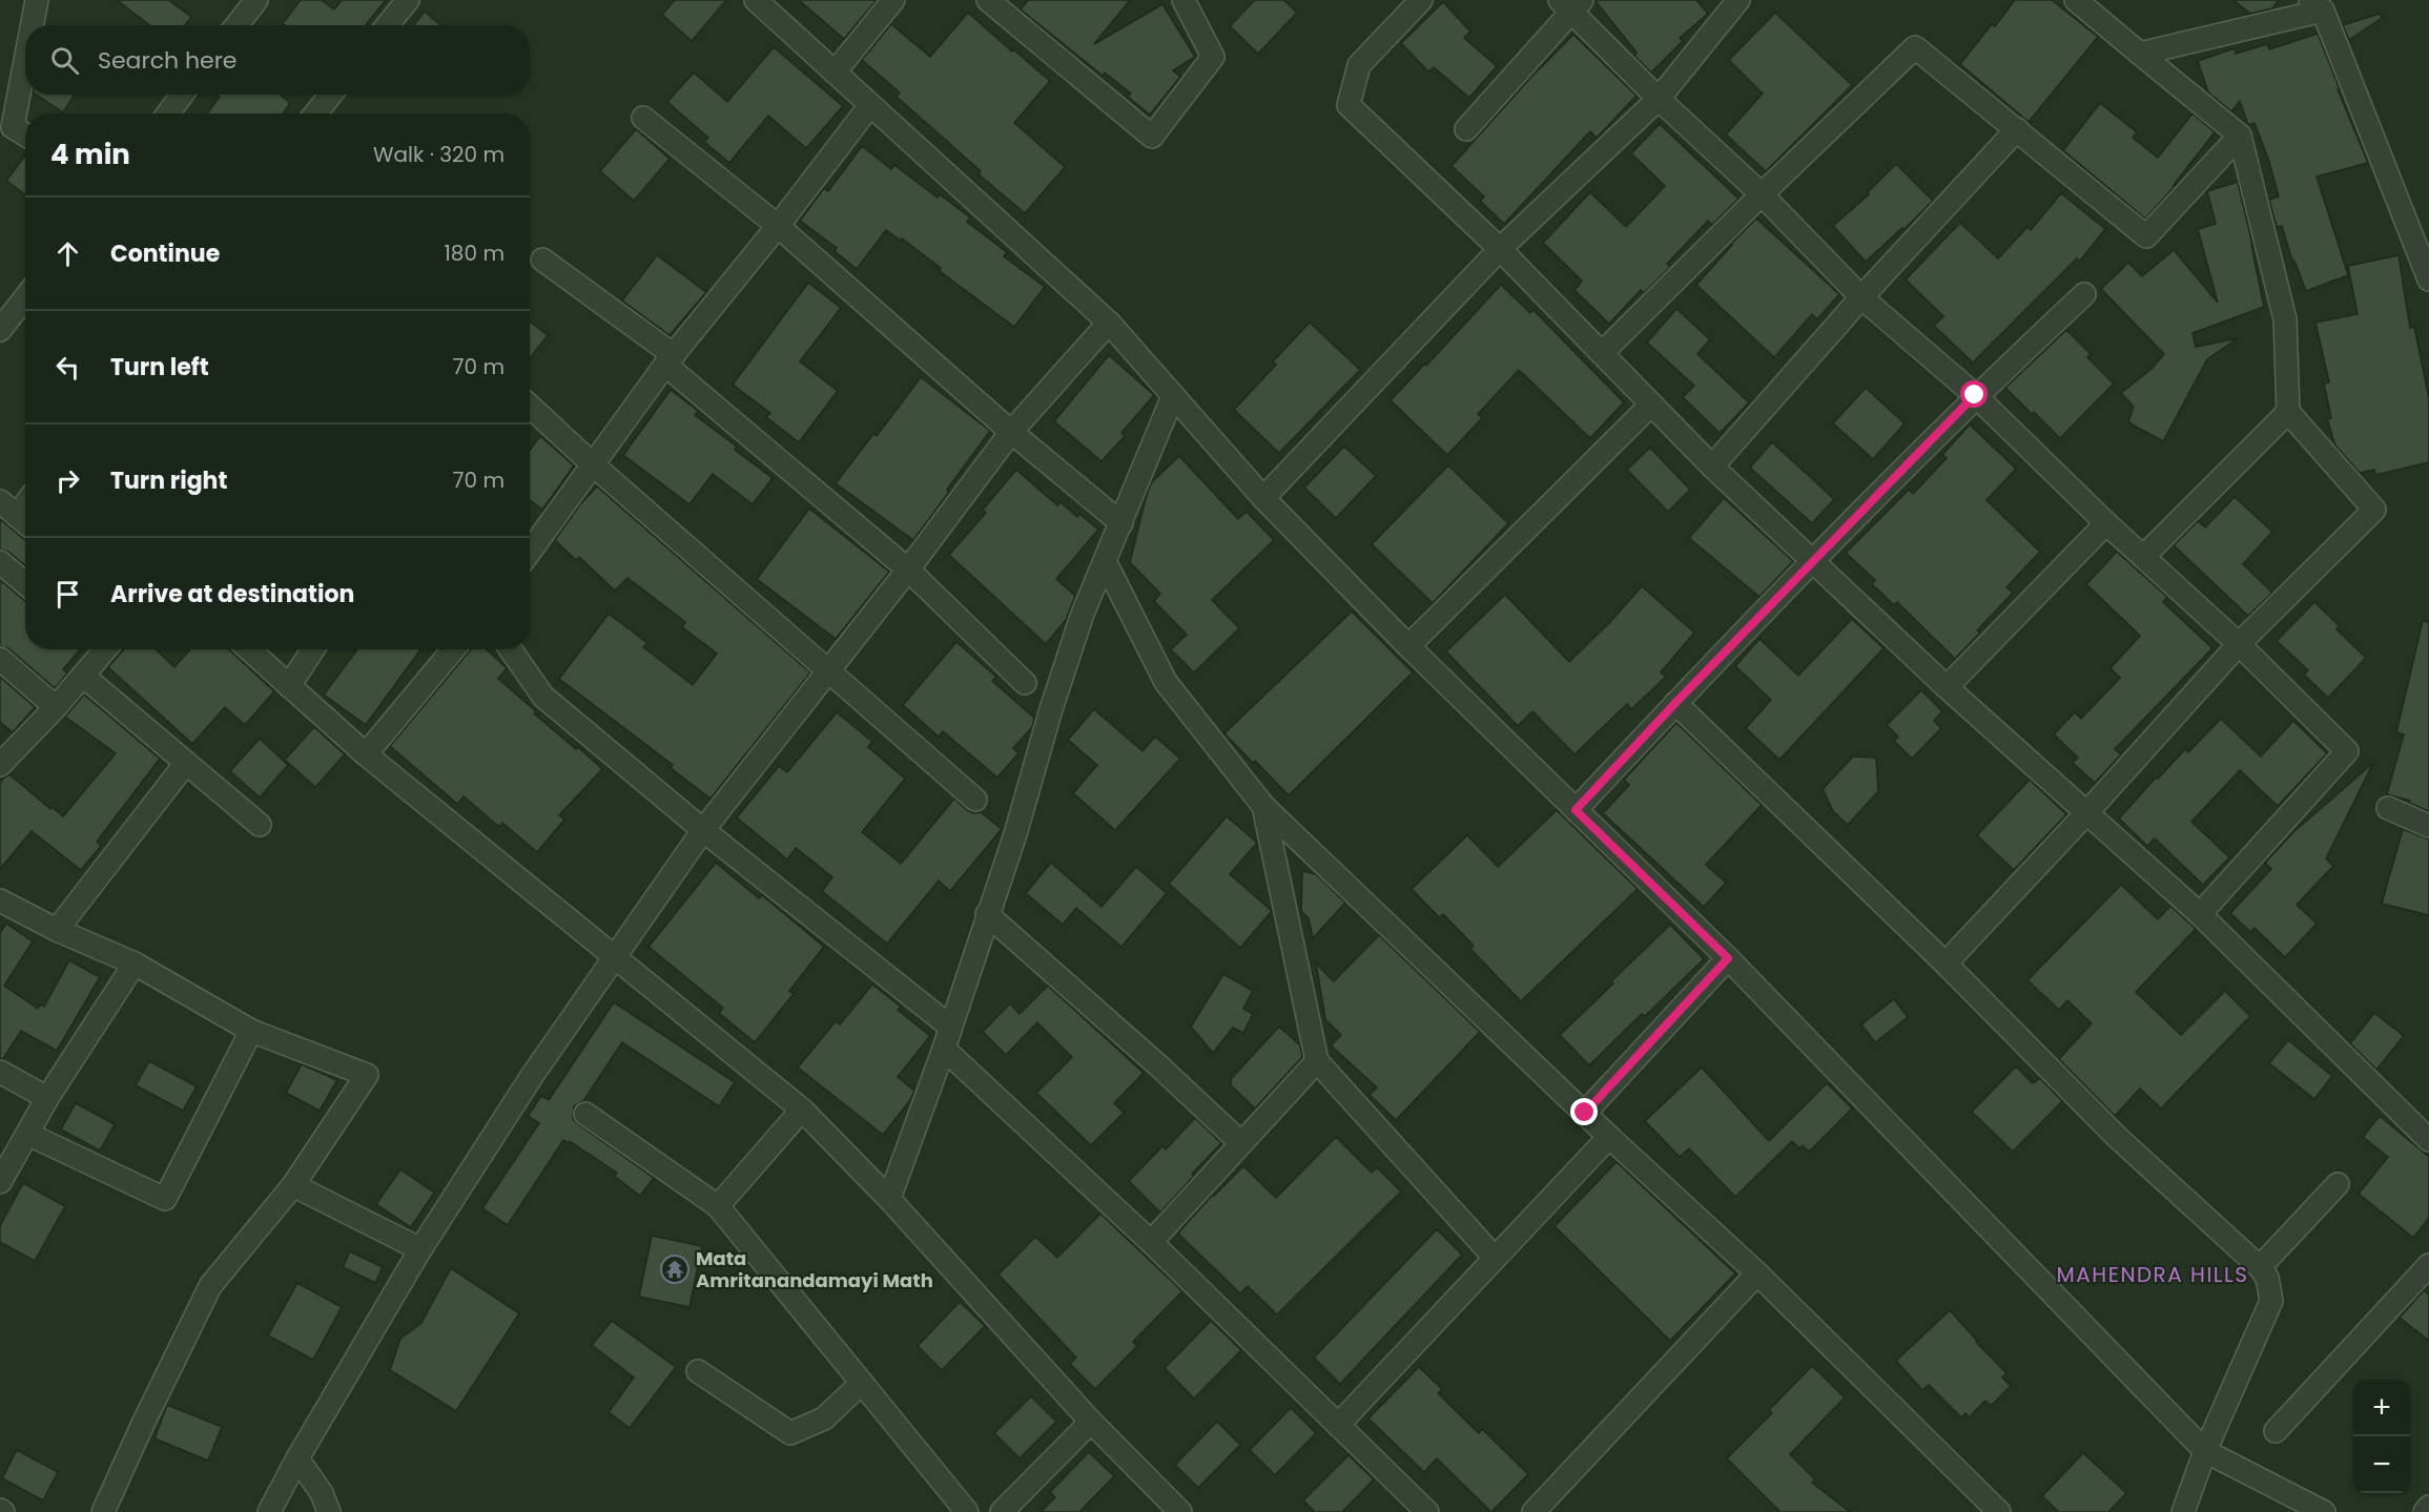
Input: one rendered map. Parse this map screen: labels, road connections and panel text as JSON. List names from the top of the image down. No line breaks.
{"districts":["MAHENDRA HILLS"],"places":{"temple":["Mata Amritanandamayi Math"]},"page":{"search":"Search here","heading":["4 min","Walk · 320 m"],"list":[["Continue","180 m"],["Turn left","70 m"],["Turn right","70 m"],"Arrive at destination"],"map_buttons":["+","−"]}}
